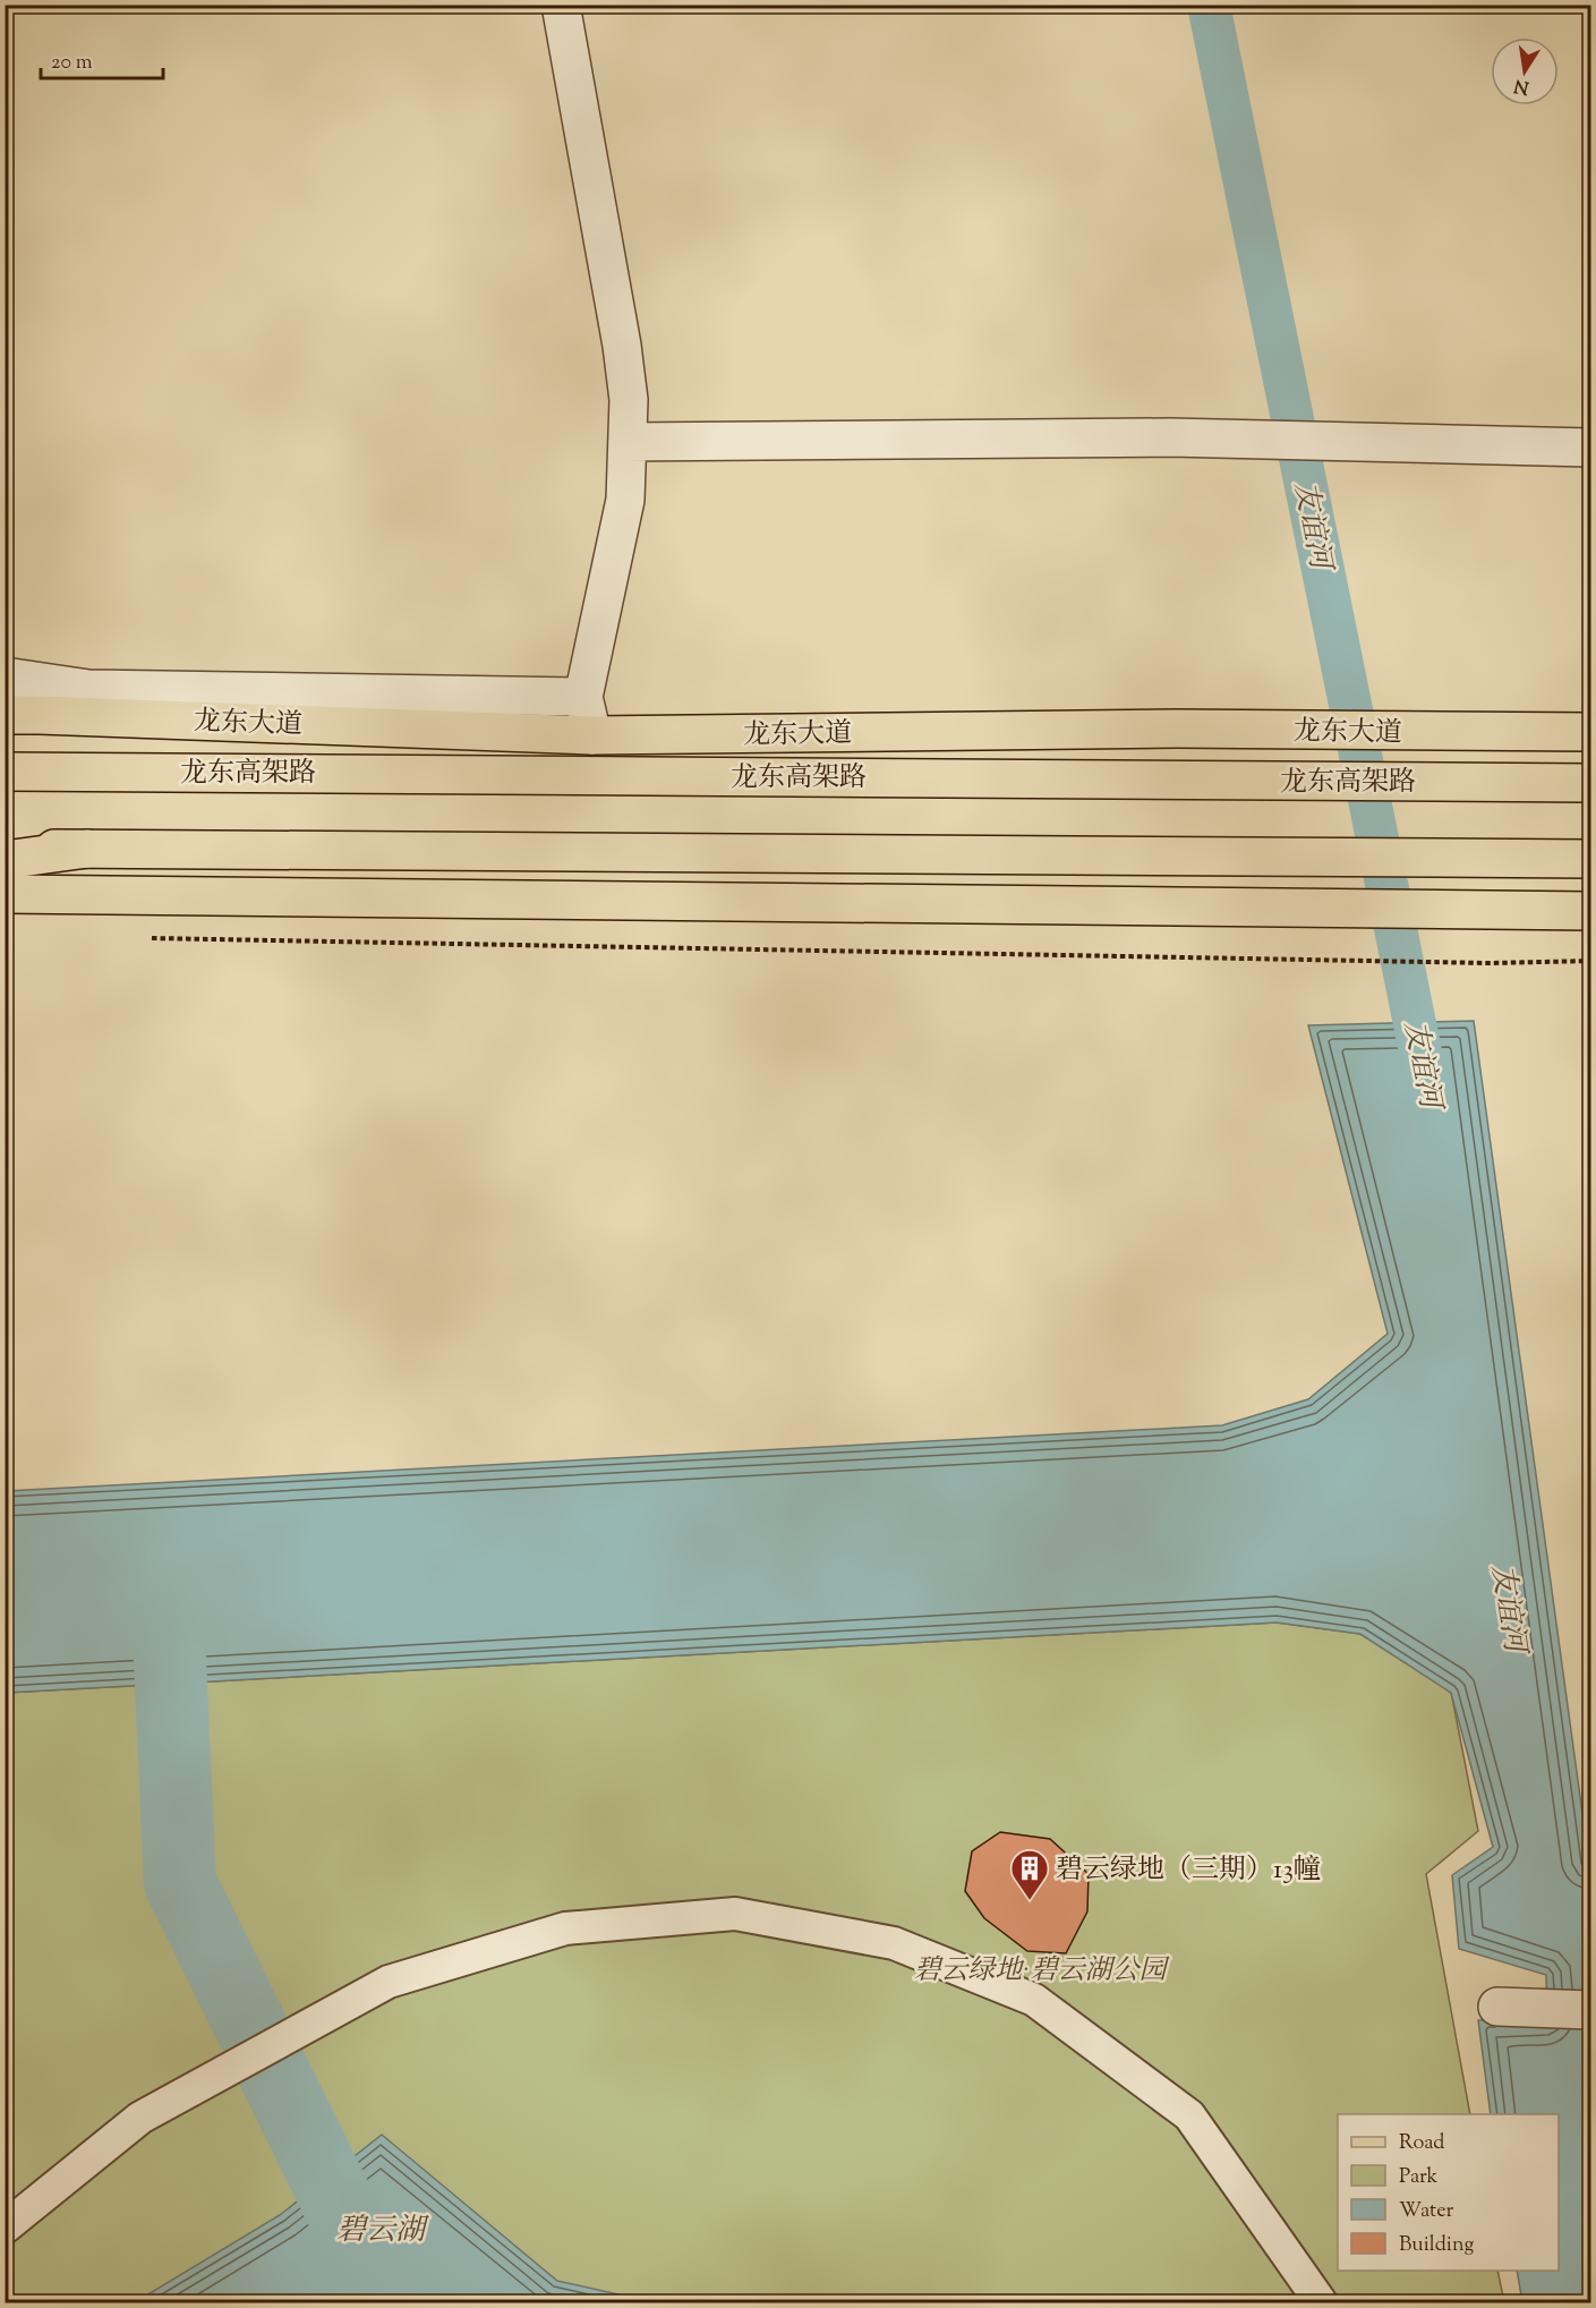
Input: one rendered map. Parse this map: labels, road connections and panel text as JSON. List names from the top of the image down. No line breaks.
{"streets":{"main road":["龙东大道","龙东高架路"]},"water":["友谊河","碧云湖"],"parks":["碧云绿地·碧云湖公园"],"places":{"building":["碧云绿地（三期）13幢"]},"legend":["Road","Park","Water","Building"],"scale_bar":"20 m","north":"bottom"}
